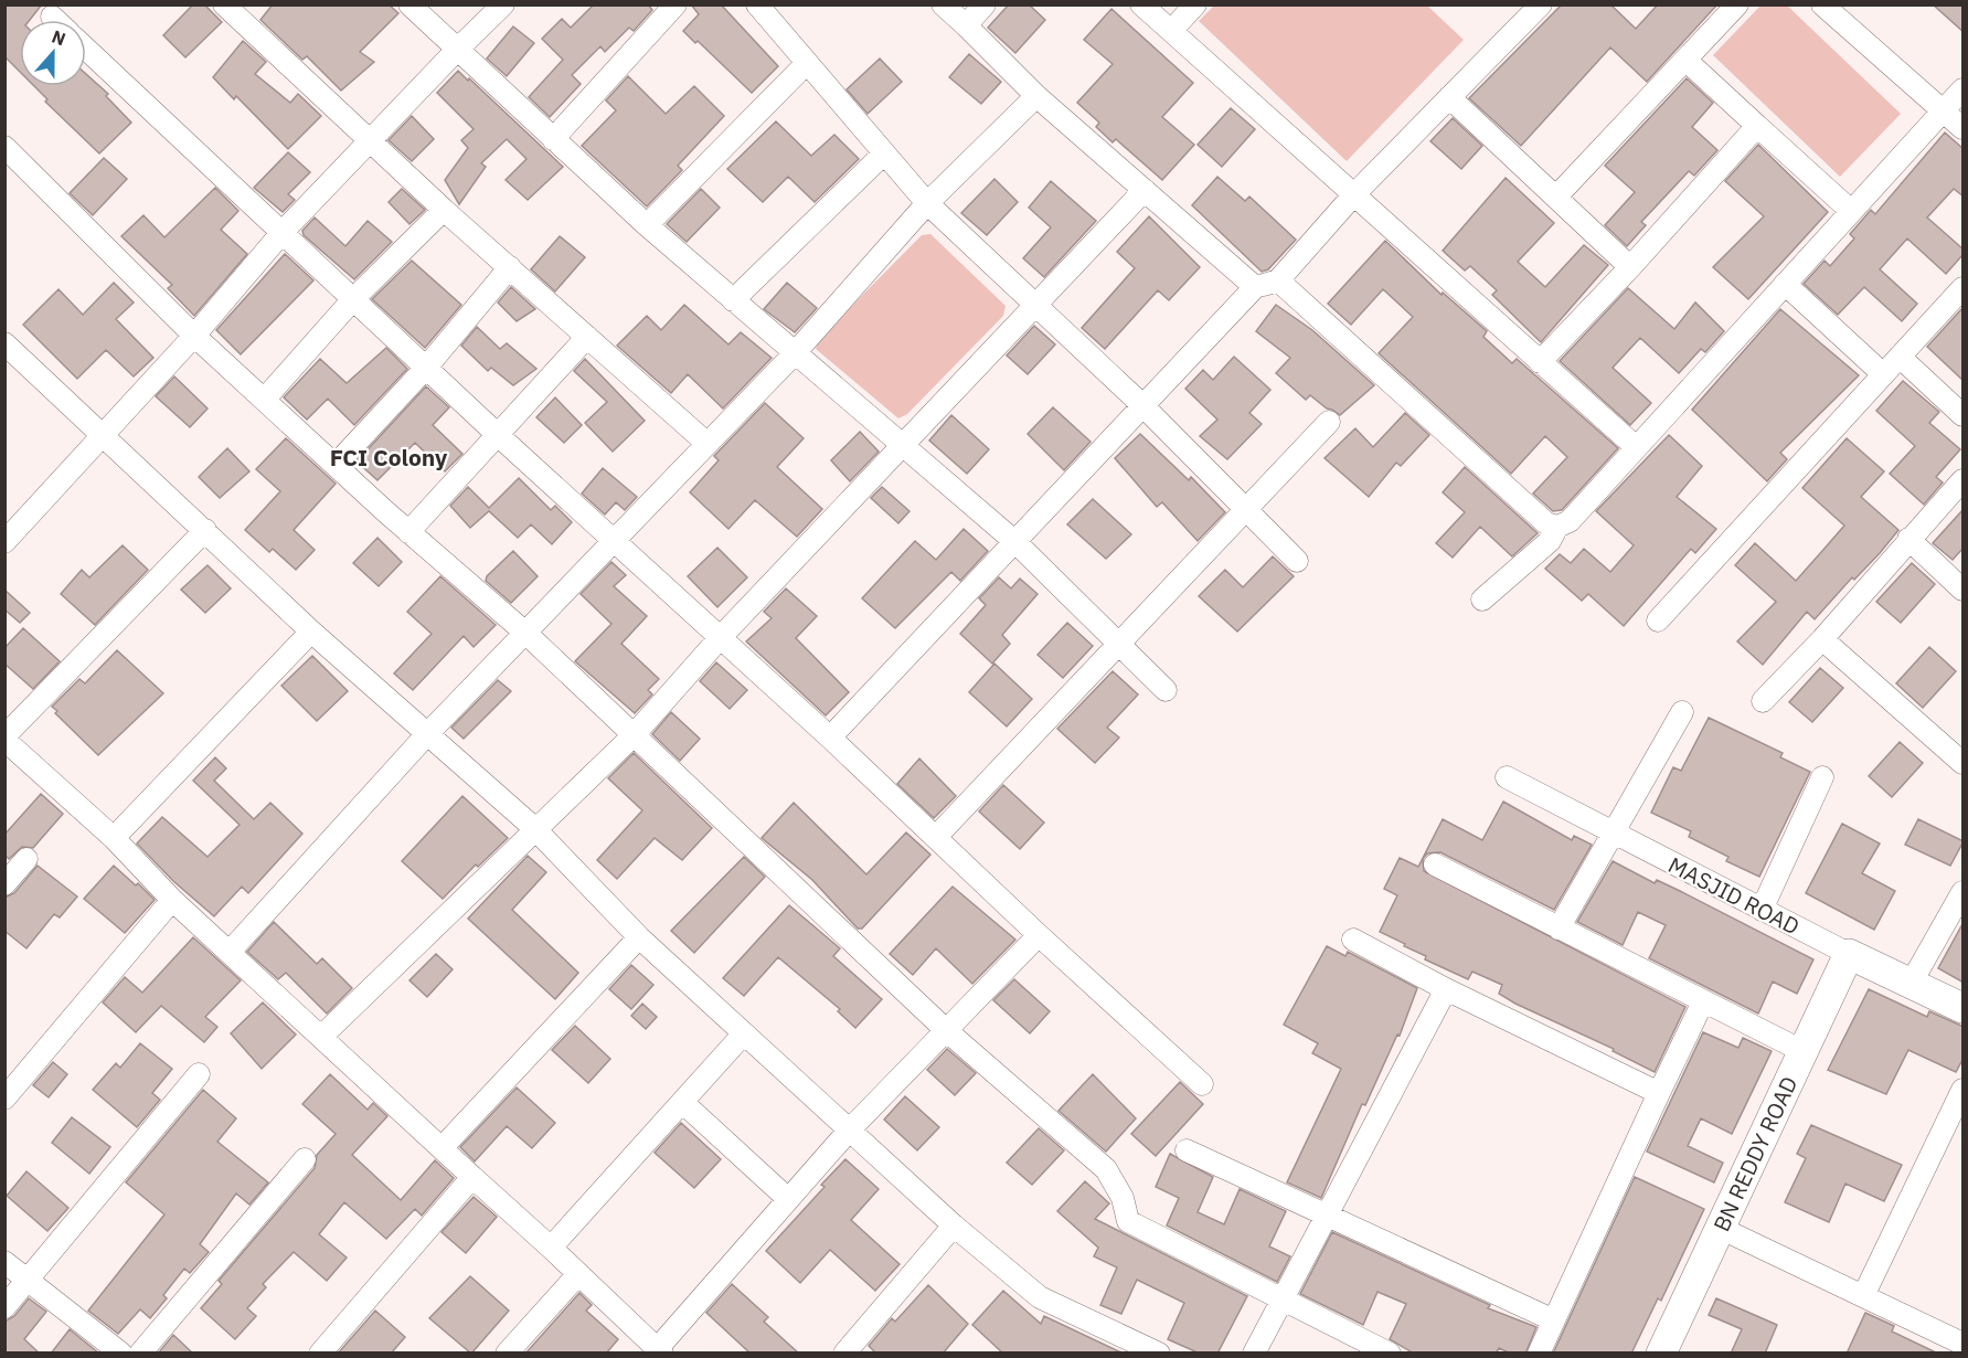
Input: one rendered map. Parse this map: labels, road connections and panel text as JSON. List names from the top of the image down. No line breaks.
{"streets":{"street":["MASJID ROAD","BN REDDY ROAD"]},"crossings":[["MASJID ROAD","BN REDDY ROAD"]],"districts":["FCI Colony"],"north":"top"}
